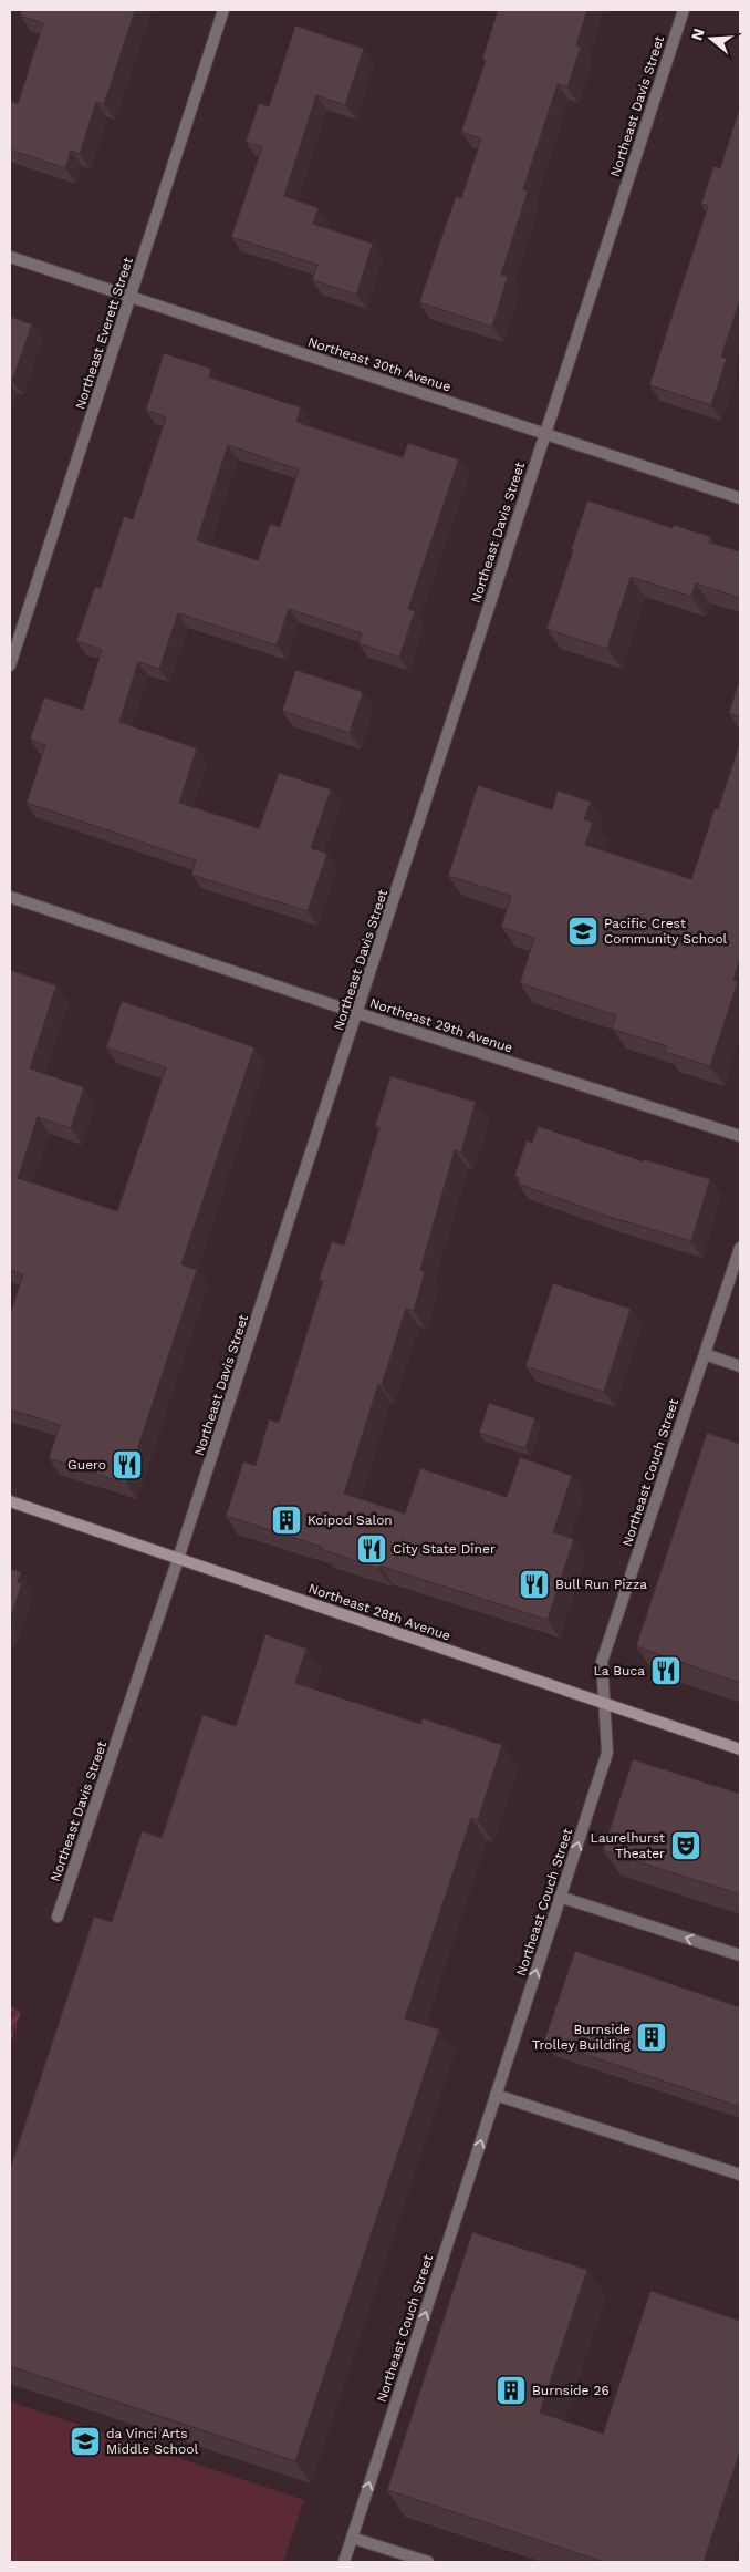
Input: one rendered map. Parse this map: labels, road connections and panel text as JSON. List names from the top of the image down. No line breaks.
{"streets":{"street":["Northeast Davis Street","Northeast Everett Street","Northeast 30th Avenue","Northeast 29th Avenue","Northeast Couch Street","Northeast 28th Avenue"]},"crossings":[["Northeast Davis Street","Northeast 30th Avenue"],["Northeast Davis Street","Northeast 29th Avenue"],["Northeast Davis Street","Northeast 28th Avenue"],["Northeast Everett Street","Northeast 30th Avenue"],["Northeast Couch Street","Northeast 28th Avenue"]],"one_way":["Northeast Couch Street"],"places":{"school or university":["Pacific Crest Community School","da Vinci Arts Middle School"],"restaurant":["Guero","City State Diner","Bull Run Pizza","La Buca"],"building":["Koipod Salon","Burnside Trolley Building","Burnside 26"],"theatre":["Laurelhurst Theater"]},"north":"left"}
